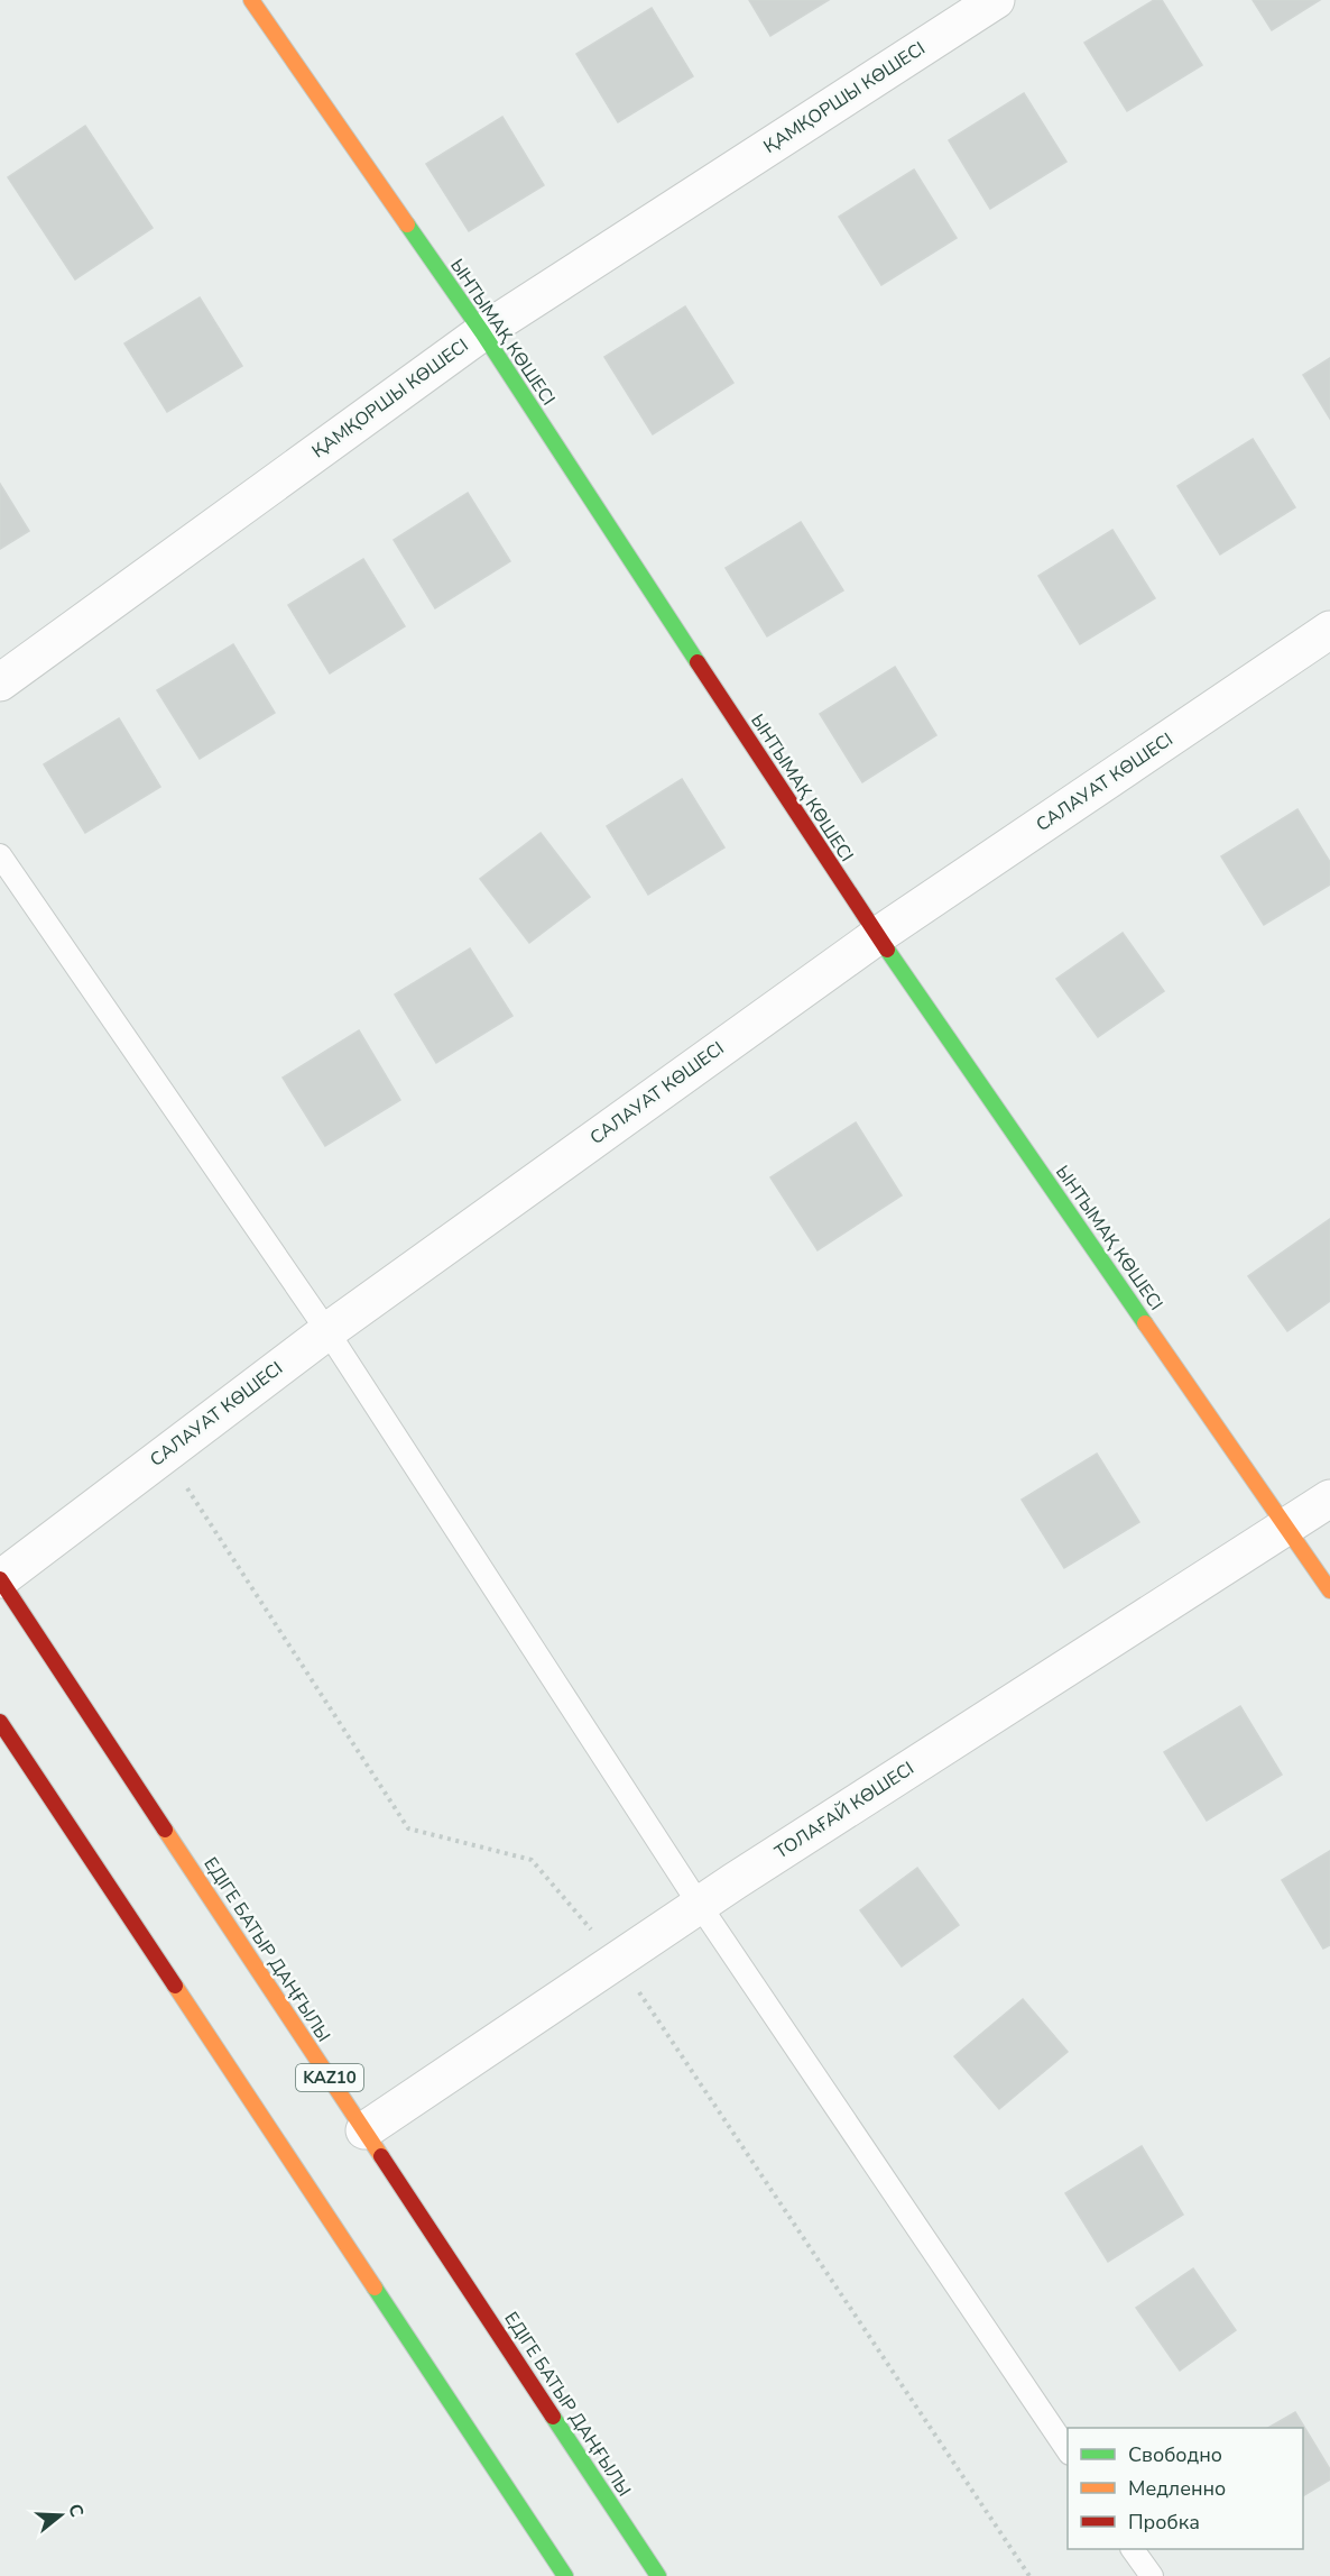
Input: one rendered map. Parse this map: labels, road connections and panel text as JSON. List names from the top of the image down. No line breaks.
{"streets":{"main road":["ЫНТЫМАҚ КӨШЕСІ","ЕДІГЕ БАТЫР ДАҢҒЫЛЫ","KAZ10"],"street":["ҚАМҚОРШЫ КӨШЕСІ","САЛАУАТ КӨШЕСІ","ТОЛАҒАЙ КӨШЕСІ"]},"crossings":[["ҚАМҚОРШЫ КӨШЕСІ","ЫНТЫМАҚ КӨШЕСІ"],["ЫНТЫМАҚ КӨШЕСІ","САЛАУАТ КӨШЕСІ"],["ЫНТЫМАҚ КӨШЕСІ","ТОЛАҒАЙ КӨШЕСІ"],["САЛАУАТ КӨШЕСІ","ЕДІГЕ БАТЫР ДАҢҒЫЛЫ"],["ТОЛАҒАЙ КӨШЕСІ","ЕДІГЕ БАТЫР ДАҢҒЫЛЫ"]],"legend":["Свободно","Медленно","Пробка"],"north":"right"}
